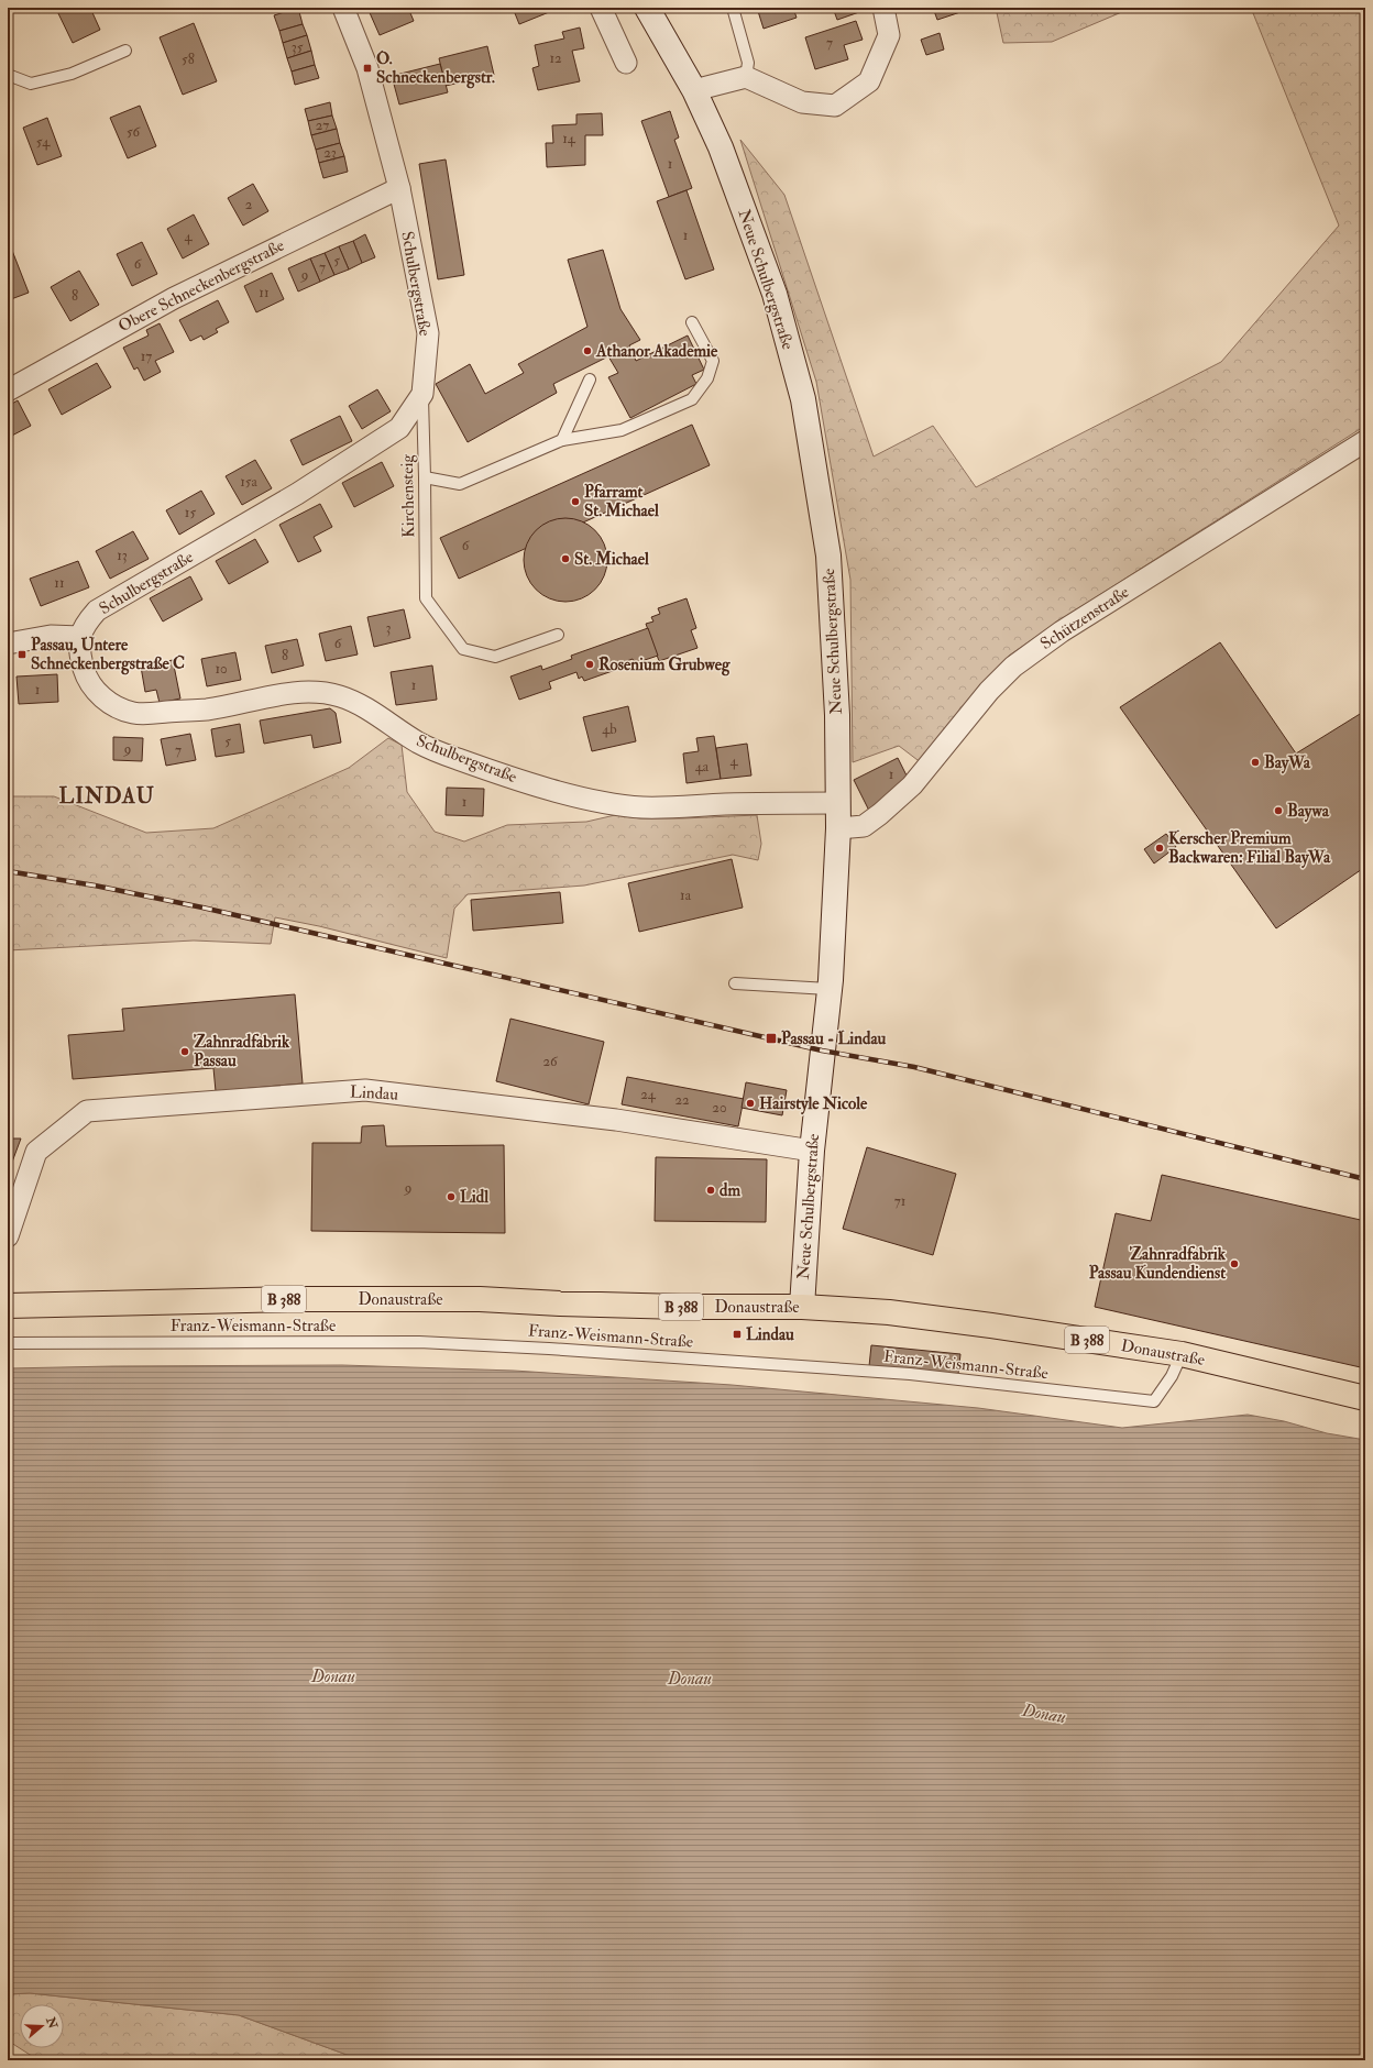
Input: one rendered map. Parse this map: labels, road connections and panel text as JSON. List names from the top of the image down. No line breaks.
{"streets":{"main road":["B 388","Donaustraße"],"street":["Neue Schulbergstraße","Schulbergstraße","Obere Schneckenbergstraße","Schützenstraße","Lindau"],"lane":["Kirchensteig","Franz-Weismann-Straße"]},"crossings":[["Neue Schulbergstraße","Schulbergstraße"],["Neue Schulbergstraße","Schützenstraße"],["Neue Schulbergstraße","Lindau"],["Neue Schulbergstraße","Donaustraße"],["Schulbergstraße","Obere Schneckenbergstraße"],["Schulbergstraße","Kirchensteig"],["Donaustraße","Franz-Weismann-Straße"]],"districts":["LINDAU"],"water":["Donau"],"places":{"transit":["O. Schneckenbergstr.","Passau, Untere Schneckenbergstraße C","Passau - Lindau","Lindau"],"other":["Athanor Akademie","Pfarramt St. Michael","St. Michael","Rosenium Grubweg","BayWa","Baywa","Kerscher Premium Backwaren: Filial BayWa","Zahnradfabrik Passau","Hairstyle Nicole","dm","Lidl","Zahnradfabrik Passau Kundendienst"]},"house_numbers":["7","35","12","58","27","56","14","54","23","1","2","1","4","5","6","7","9","11","8","17","15a","15","6","13","11","3","6","8","10","1","1","4b","5","9","7","4","4a","1","1","1a","26","24","22","20","9","71"],"north":"right"}
